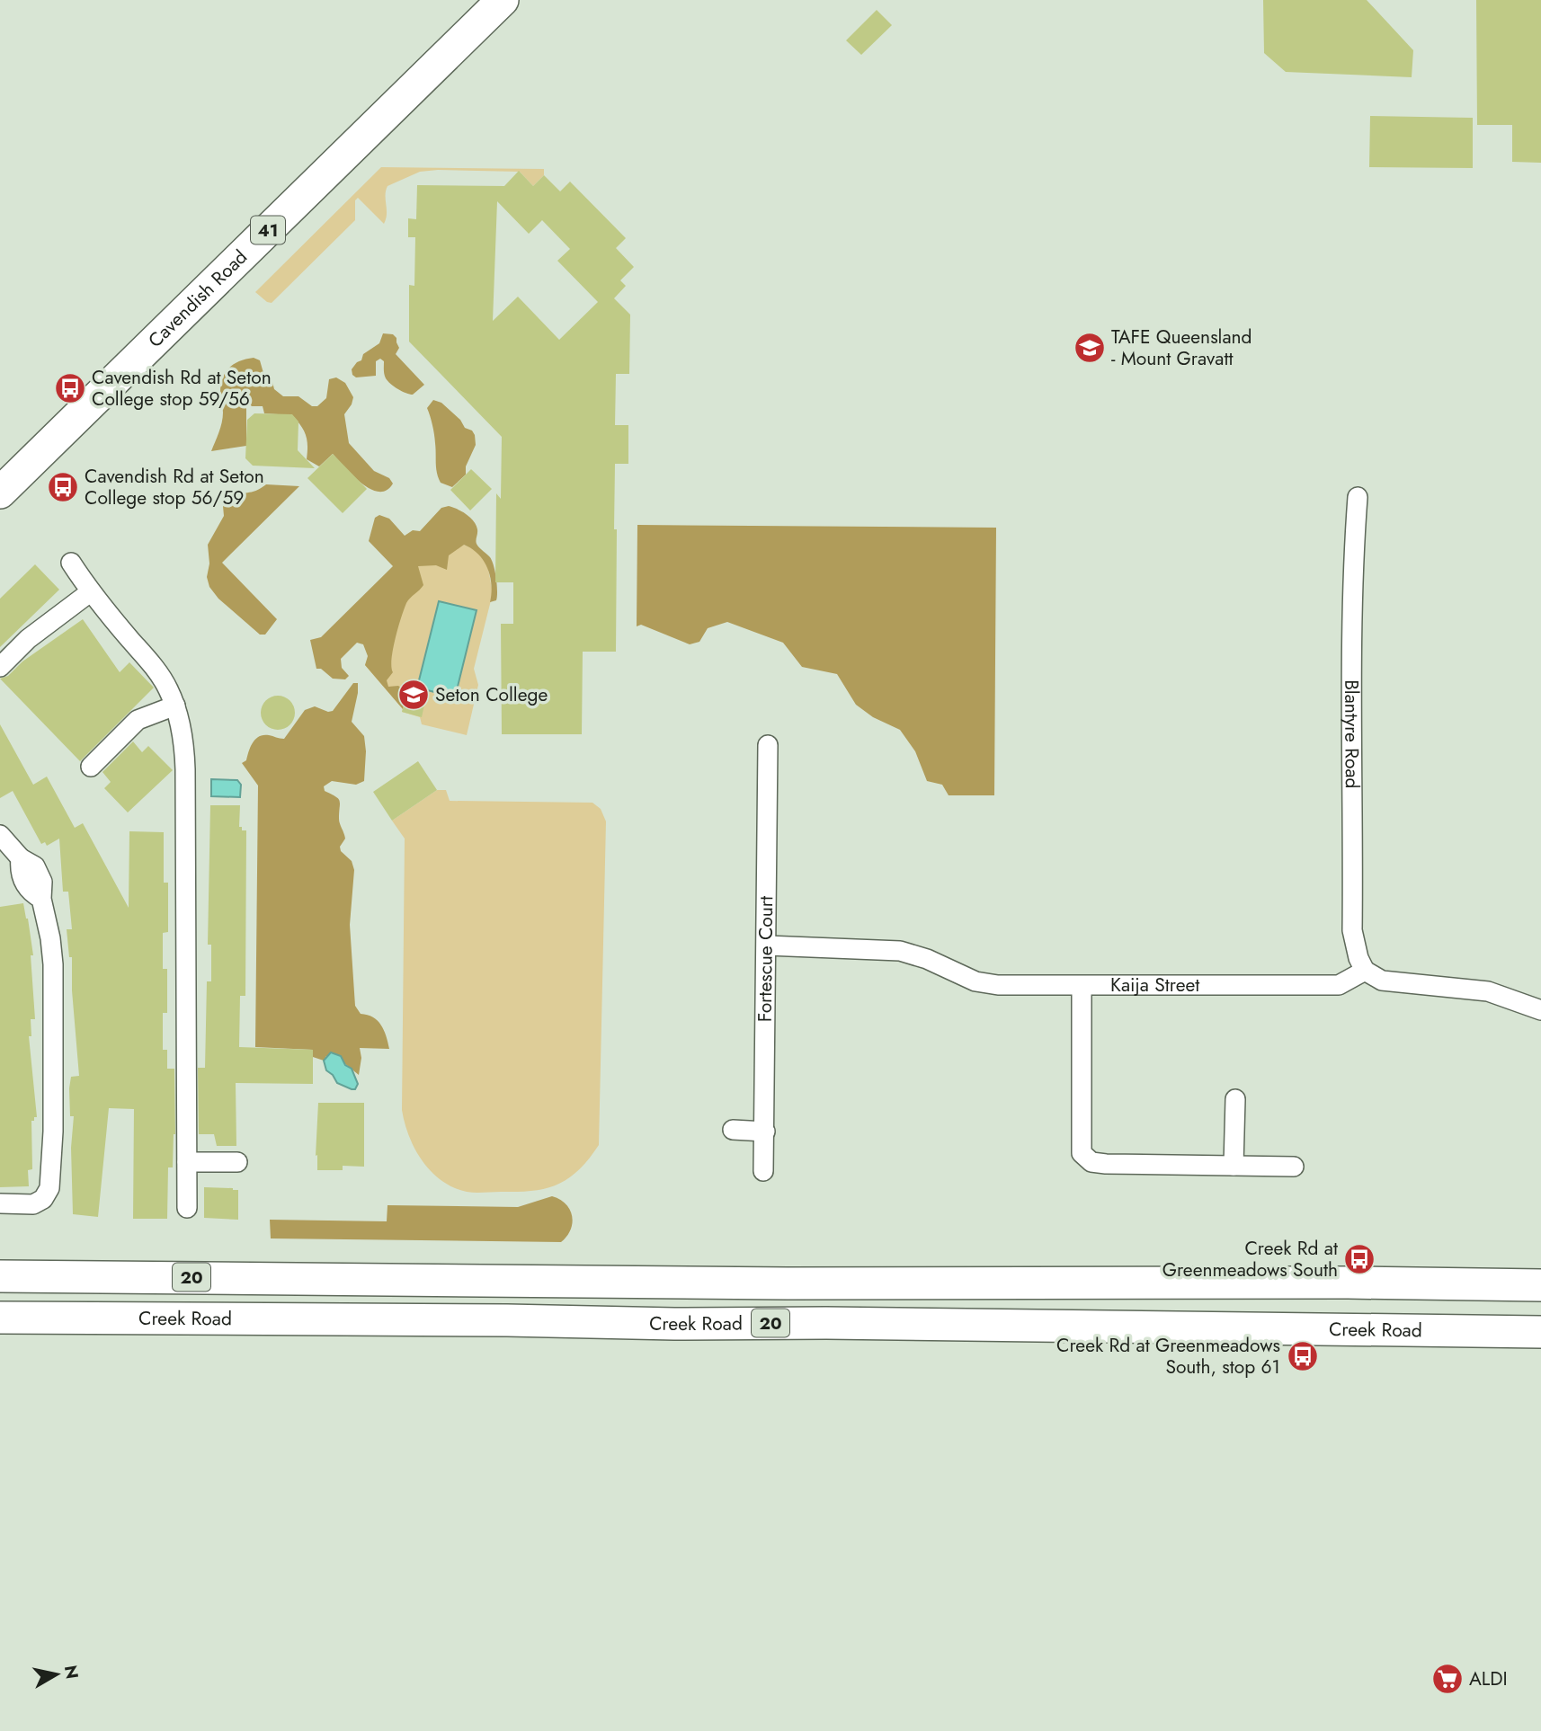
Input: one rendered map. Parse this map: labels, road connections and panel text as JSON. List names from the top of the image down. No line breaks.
{"streets":{"main road":["41","Cavendish Road","20","Creek Road"],"street":["Blantyre Road","Fortescue Court","Kaija Street"]},"crossings":[["Blantyre Road","Kaija Street"],["Fortescue Court","Kaija Street"]],"places":{"school or university":["TAFE Queensland - Mount Gravatt","Seton College"],"bus stop":["Cavendish Rd at Seton College stop 59/56","Cavendish Rd at Seton College stop 56/59","Creek Rd at Greenmeadows South","Creek Rd at Greenmeadows South, stop 61"],"supermarket":["ALDI"]},"north":"right"}
